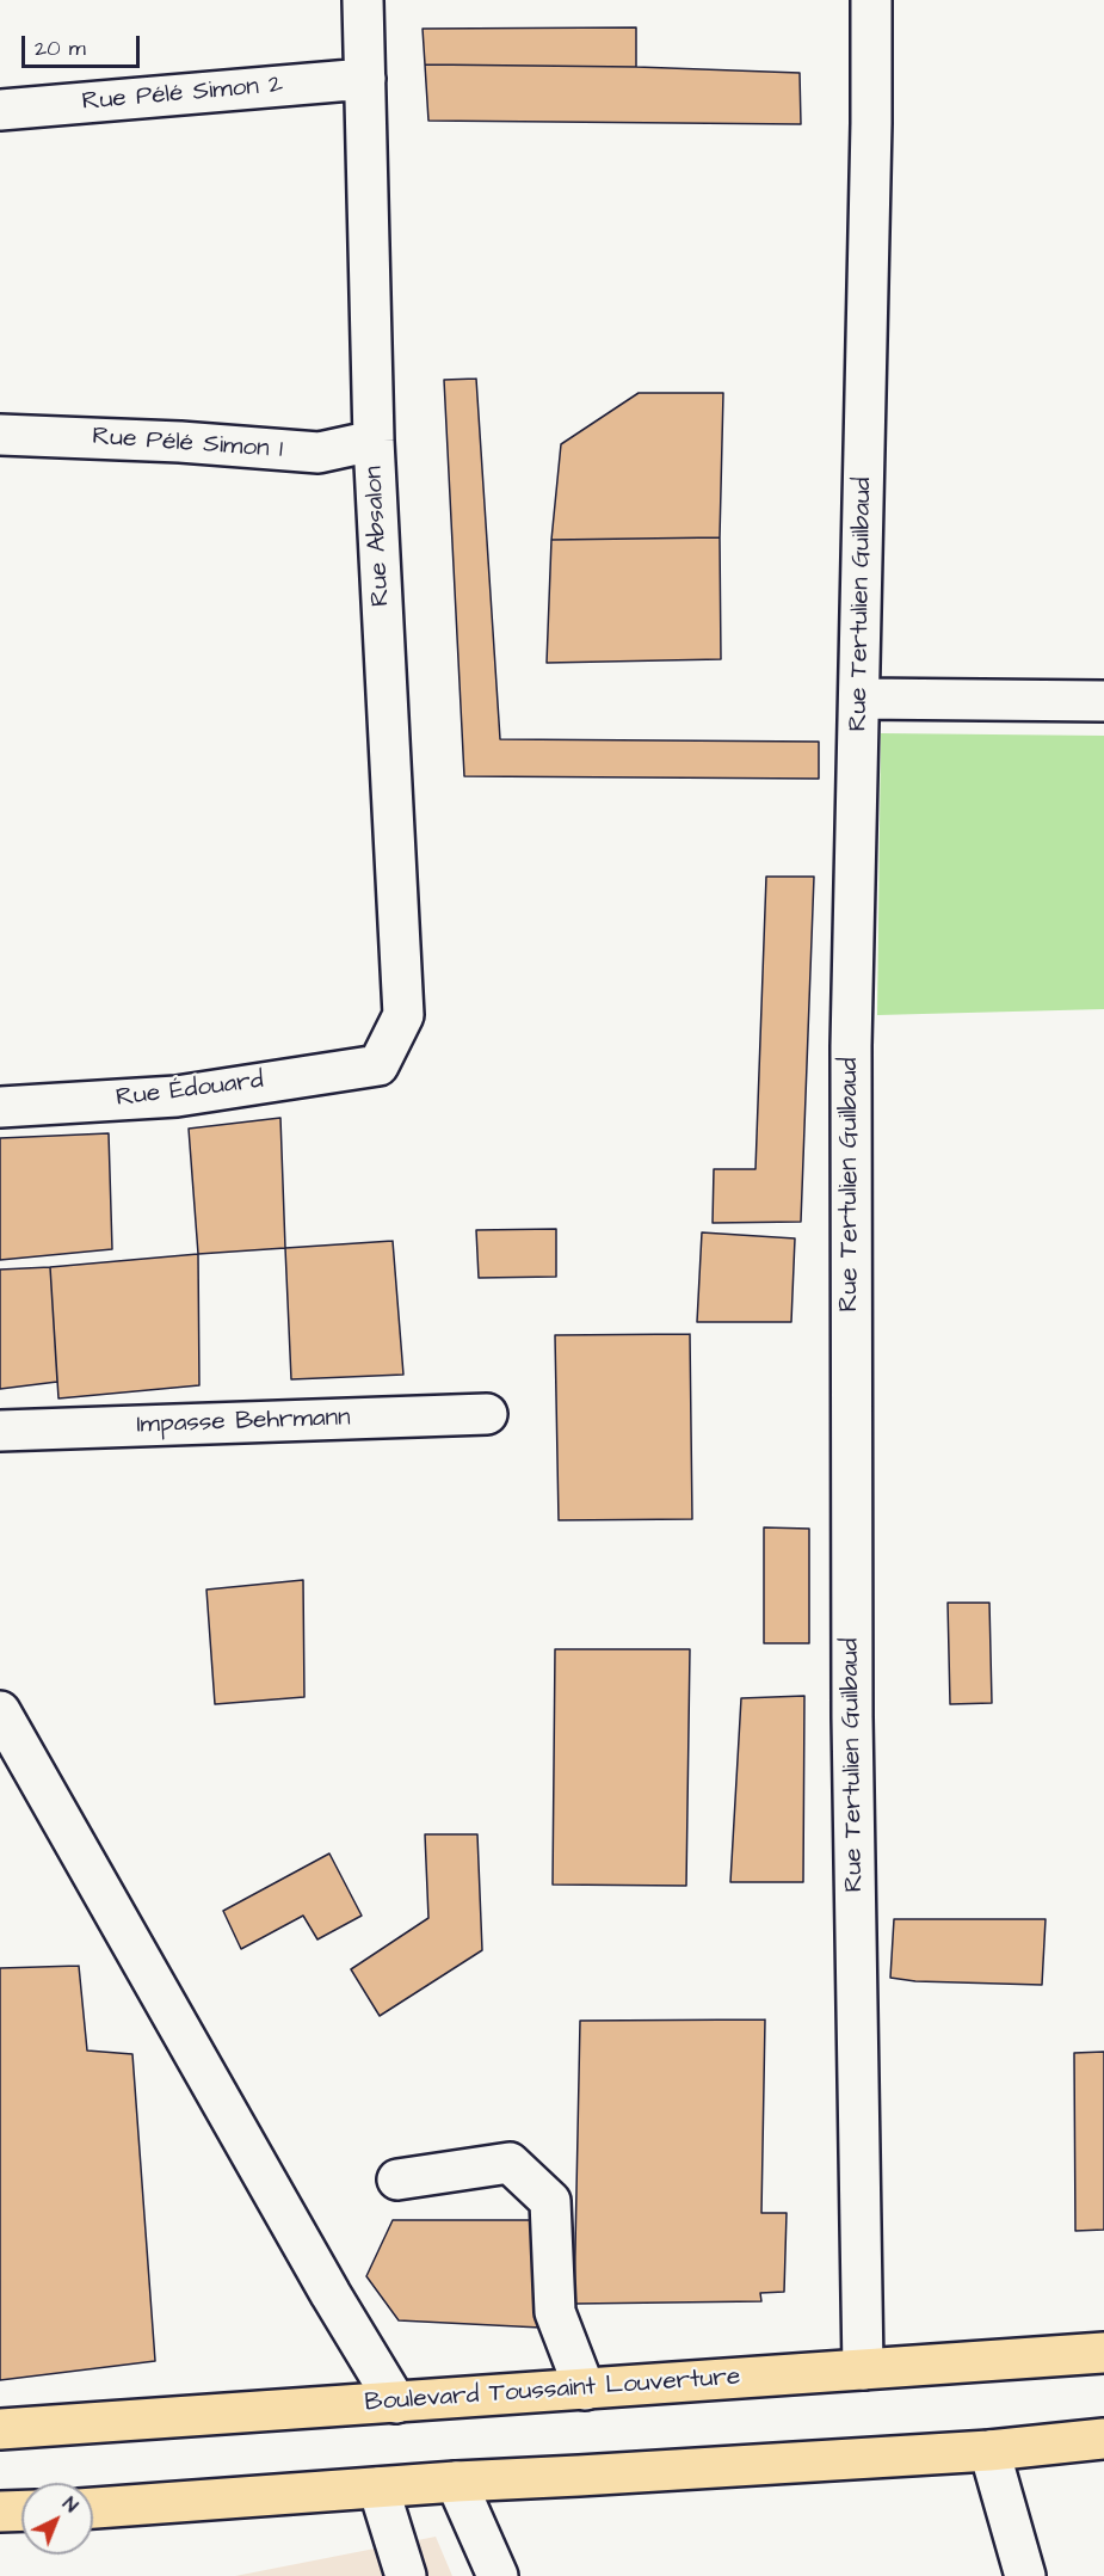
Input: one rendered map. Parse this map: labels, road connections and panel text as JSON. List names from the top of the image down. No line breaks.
{"streets":{"main road":["Boulevard Toussaint Louverture"],"street":["Rue Pélé Simon 2","Rue Pélé Simon 1","Rue Absalon","Rue Tertulien Guilbaud","Rue Édouard","Impasse Behrmann"]},"crossings":[["Rue Pélé Simon 2","Rue Absalon"],["Rue Pélé Simon 1","Rue Absalon"],["Rue Absalon","Rue Édouard"],["Rue Tertulien Guilbaud","Boulevard Toussaint Louverture"]],"scale_bar":"20 m","north":"top right"}
